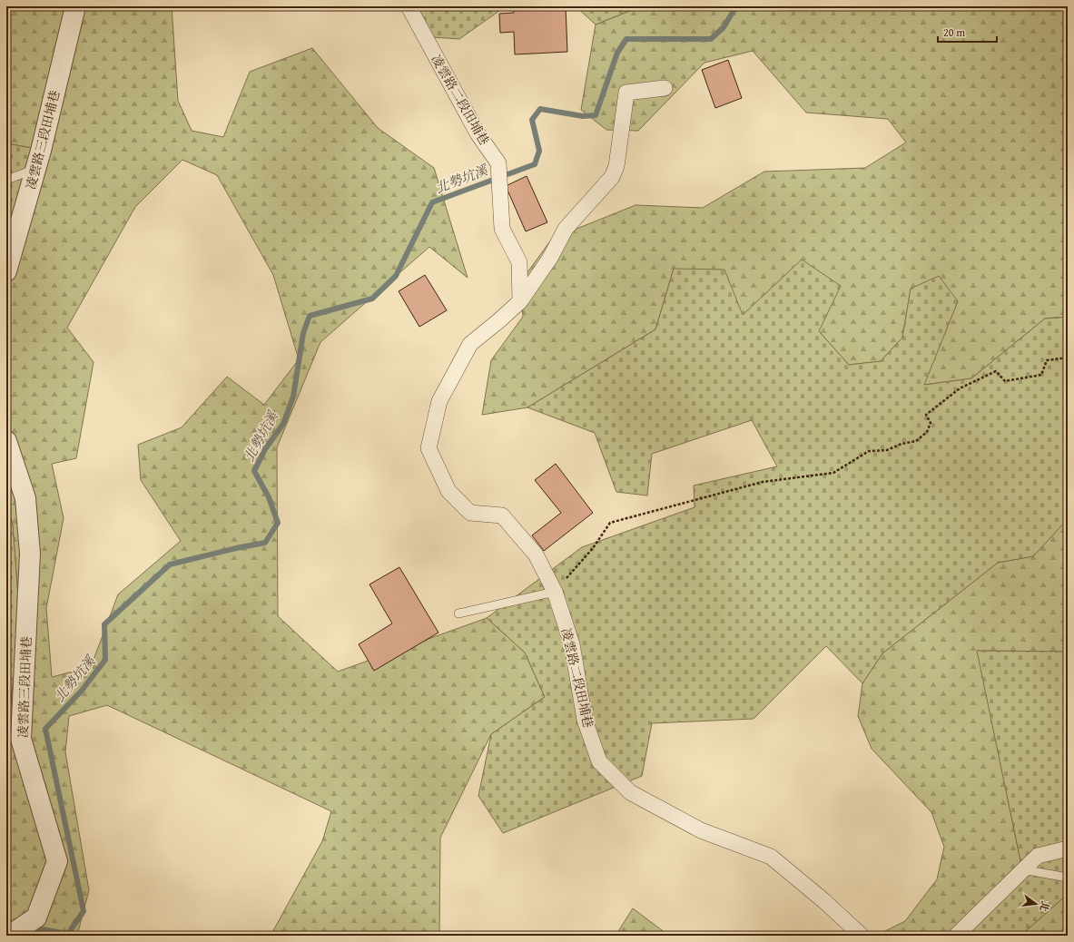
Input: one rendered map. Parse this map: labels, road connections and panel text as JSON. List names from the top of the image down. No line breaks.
{"streets":{"street":["凌雲路二段田埔巷","凌雲路三段田埔巷"]},"water":["北勢坑溪"],"scale_bar":"20 m","north":"right"}
